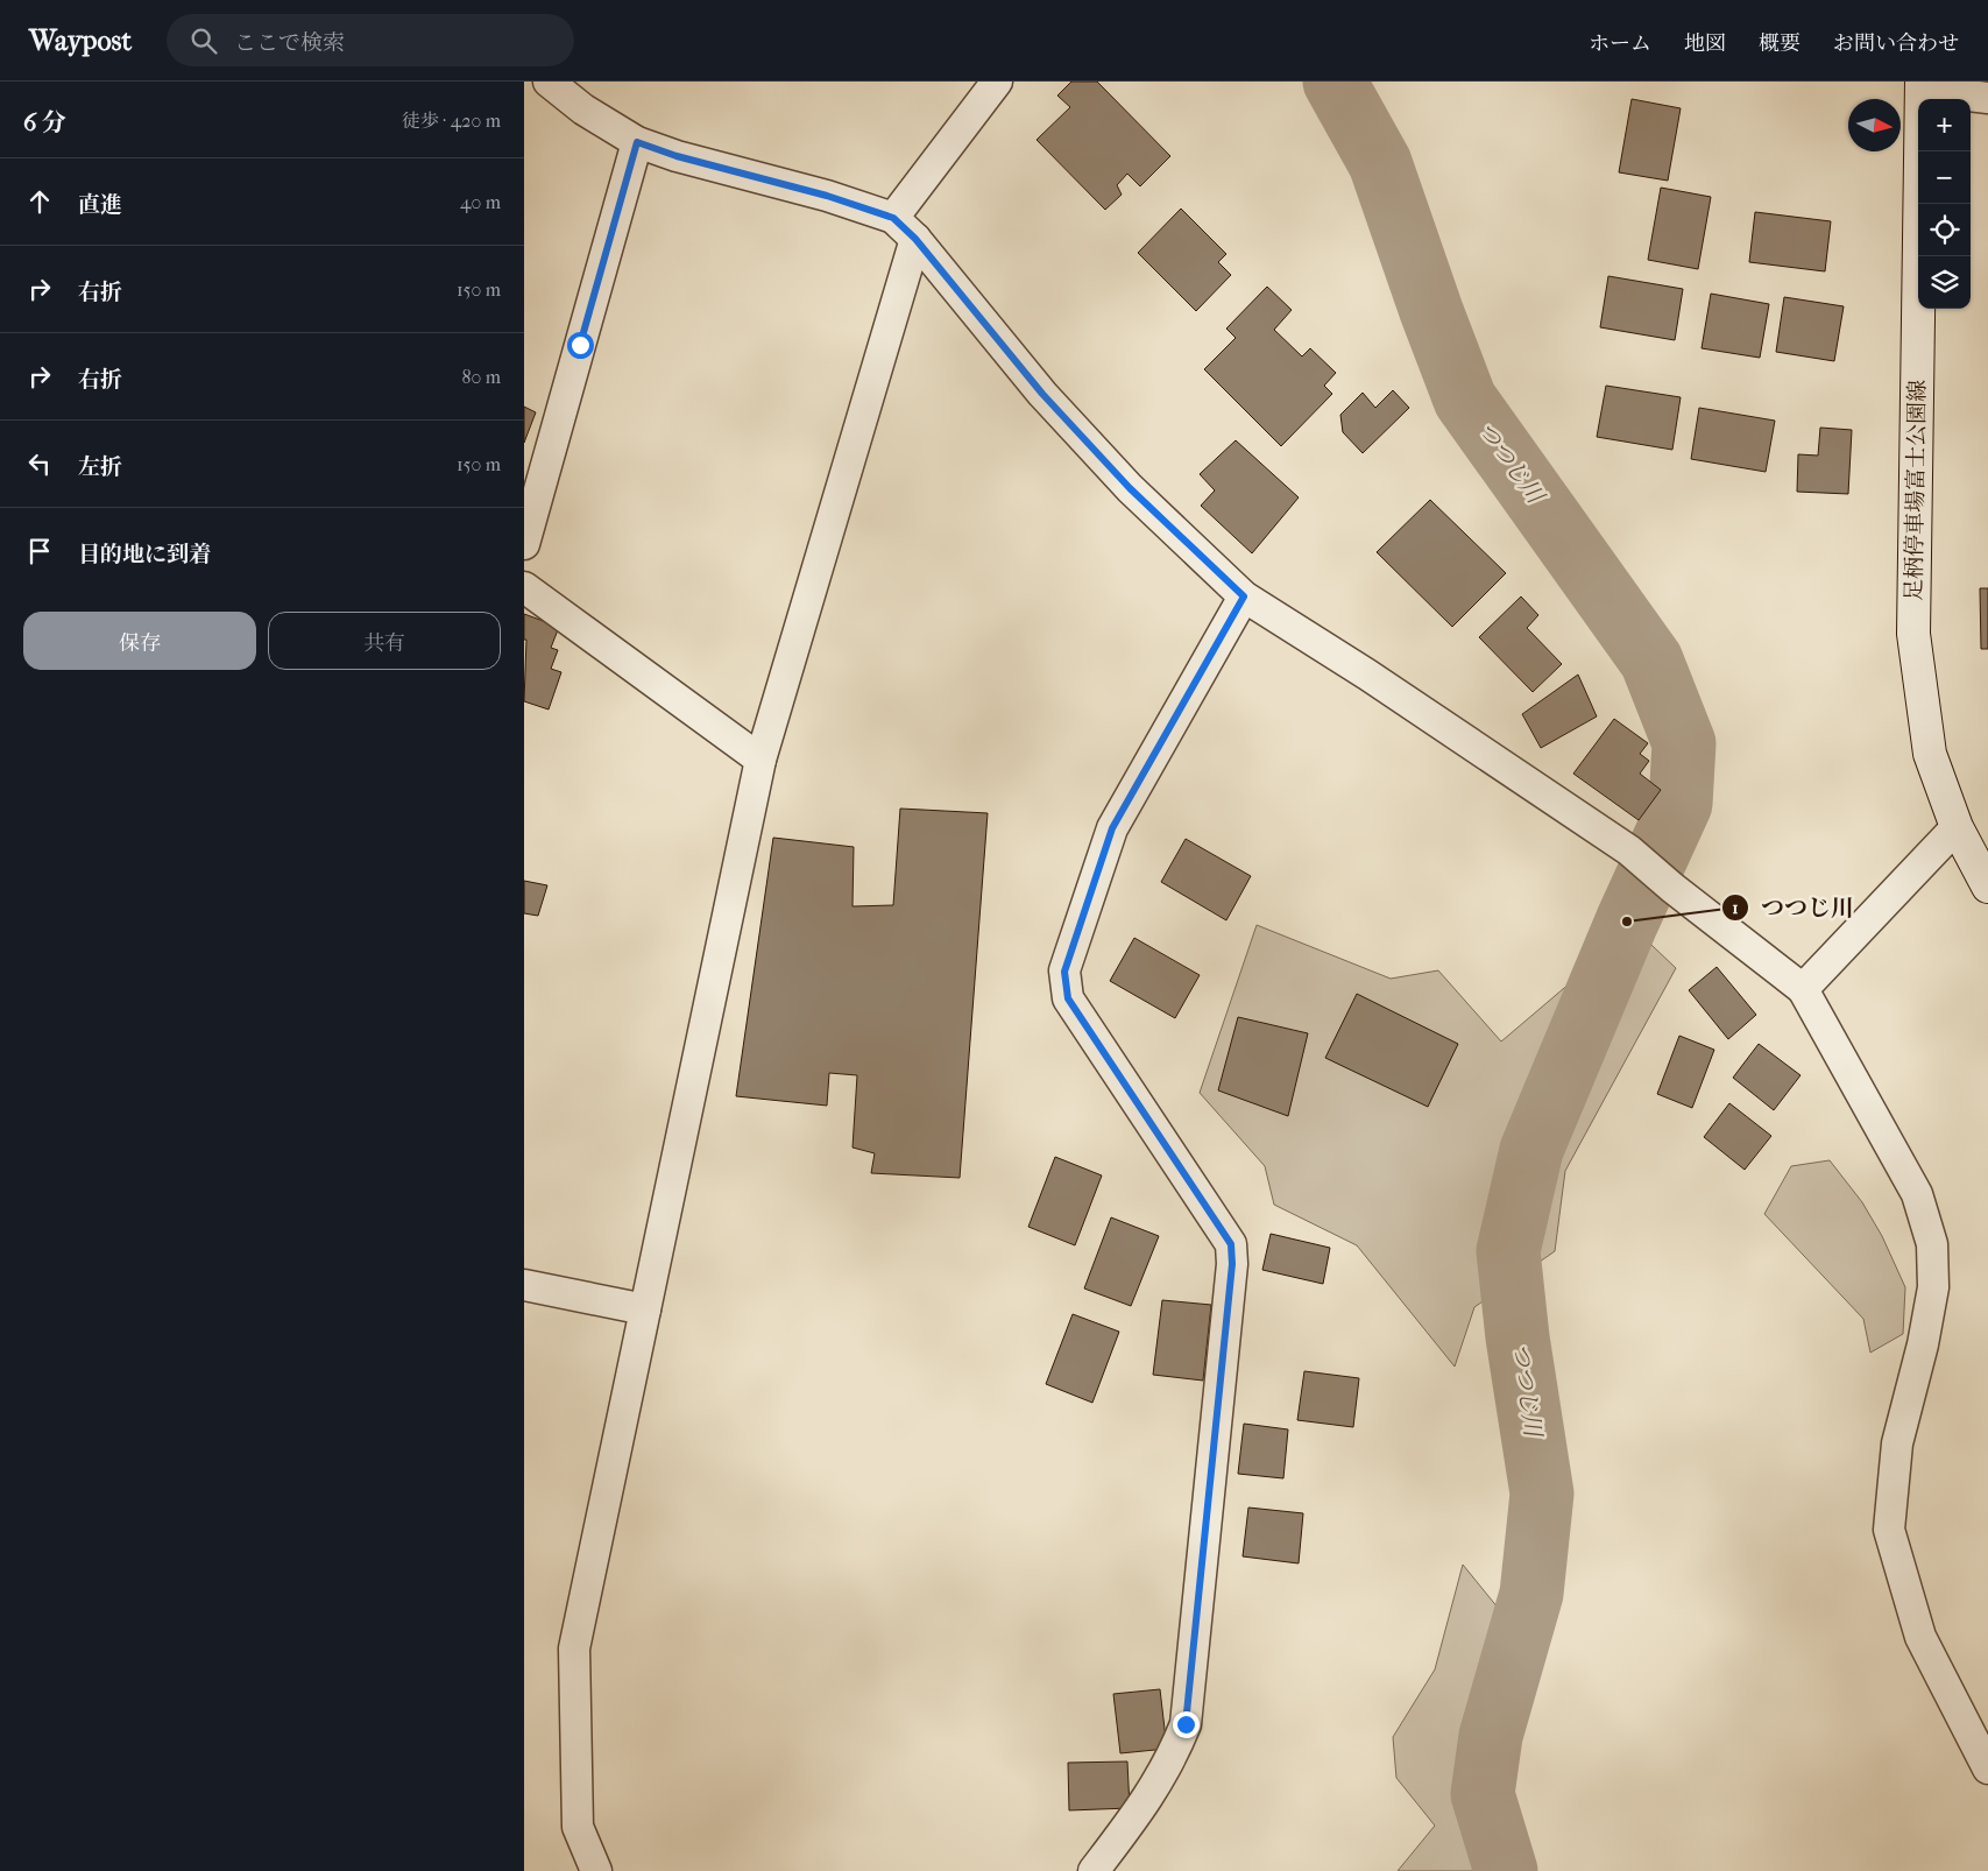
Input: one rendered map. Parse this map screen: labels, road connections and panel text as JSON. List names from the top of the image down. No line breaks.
{"streets":{"main road":["足柄停車場富士公園線"]},"water":["つつじ川"],"places":["つつじ川"],"north":"right","page":{"header":"Waypost","search":"ここで検索","nav":["ホーム","地図","概要","お問い合わせ"],"heading":["6 分","徒歩 · 420 m"],"map_buttons":["+","−"],"list":[["直進","40 m"],["右折","150 m"],["右折","80 m"],["左折","150 m"],"目的地に到着"],"buttons":["保存","共有"]}}
